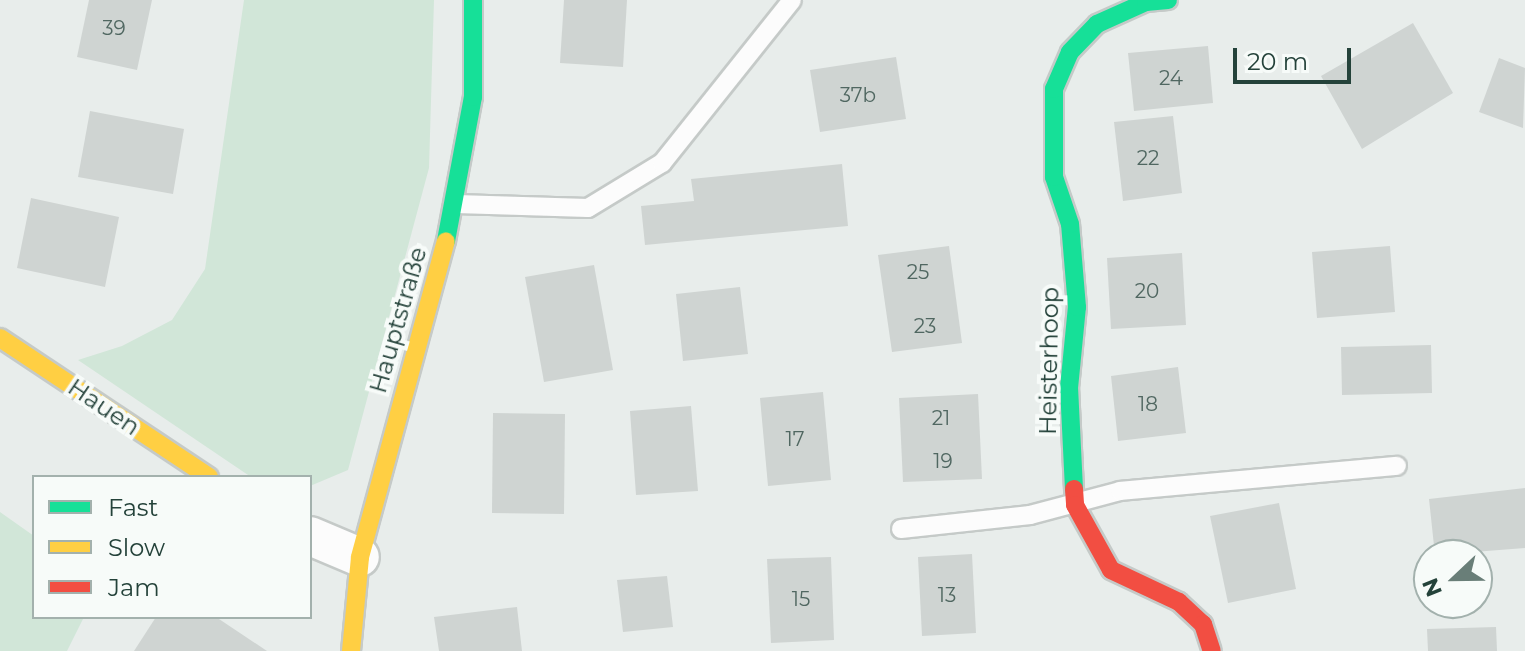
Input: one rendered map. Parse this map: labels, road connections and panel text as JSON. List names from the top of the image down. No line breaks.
{"streets":{"street":["Hauptstraße","Heisterhoop","Hauen"]},"house_numbers":["39","24","37b","22","25","20","23","18","21","17","19","13","15"],"legend":["Fast","Slow","Jam"],"scale_bar":"20 m","north":"left"}
